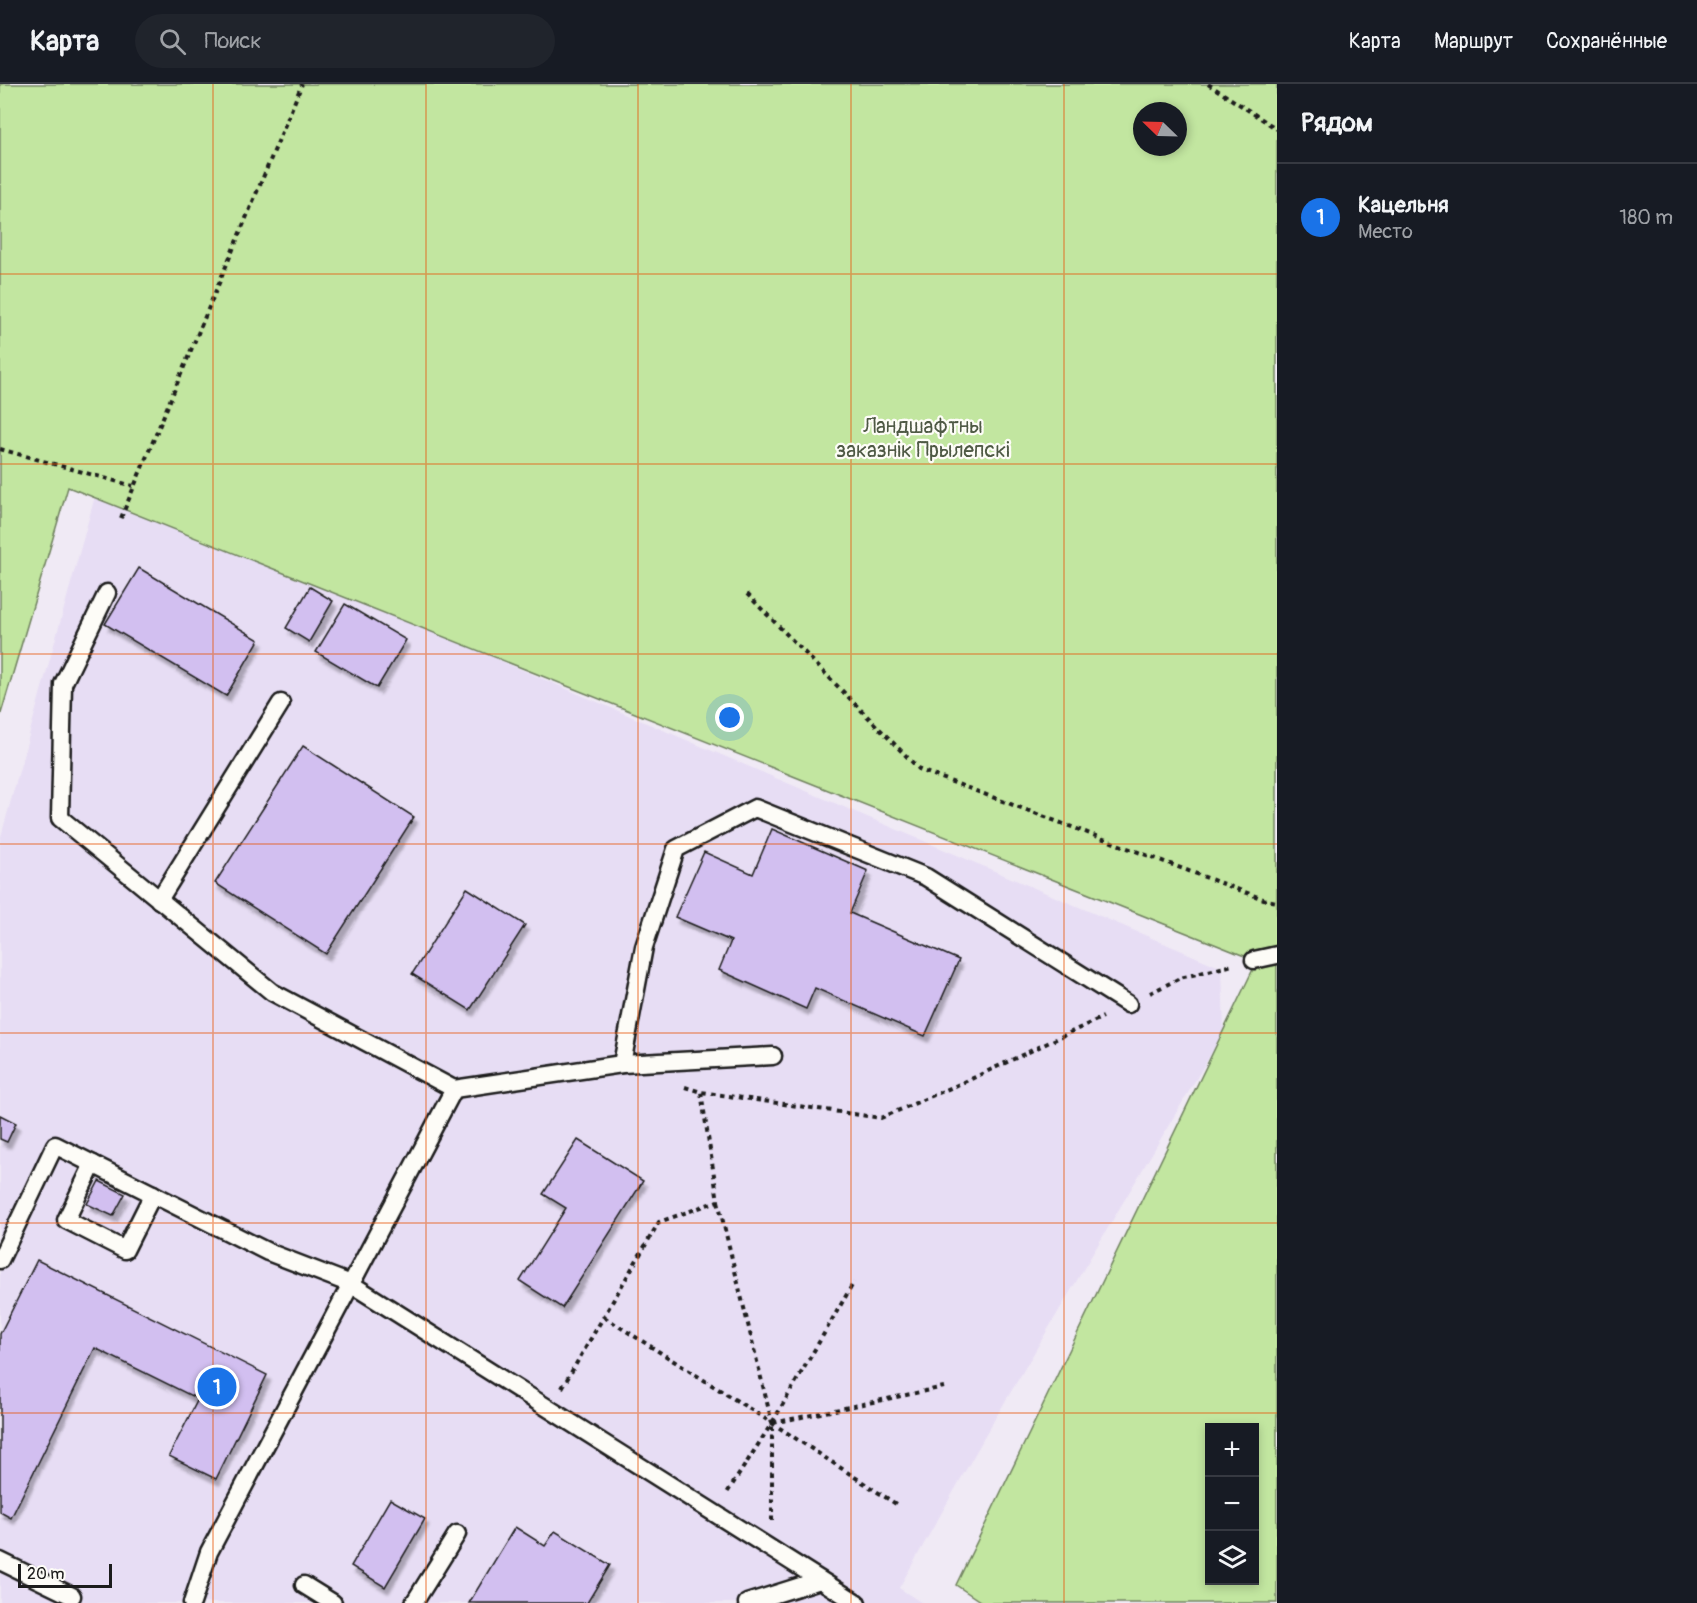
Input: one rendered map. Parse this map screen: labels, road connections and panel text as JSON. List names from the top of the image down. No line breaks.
{"parks":["Ландшафтны заказнік Прылепскі"],"scale_bar":"20 m","north":"top left","page":{"header":"Карта","search":"Поиск","nav":["Карта","Маршрут","Сохранённые"],"heading":"Рядом","list":[{"mark":"1","name":"Кацельня","note":"Место","value":"180 m"}],"pins":"1","map_buttons":["+","−"],"scale":"20 m"}}
